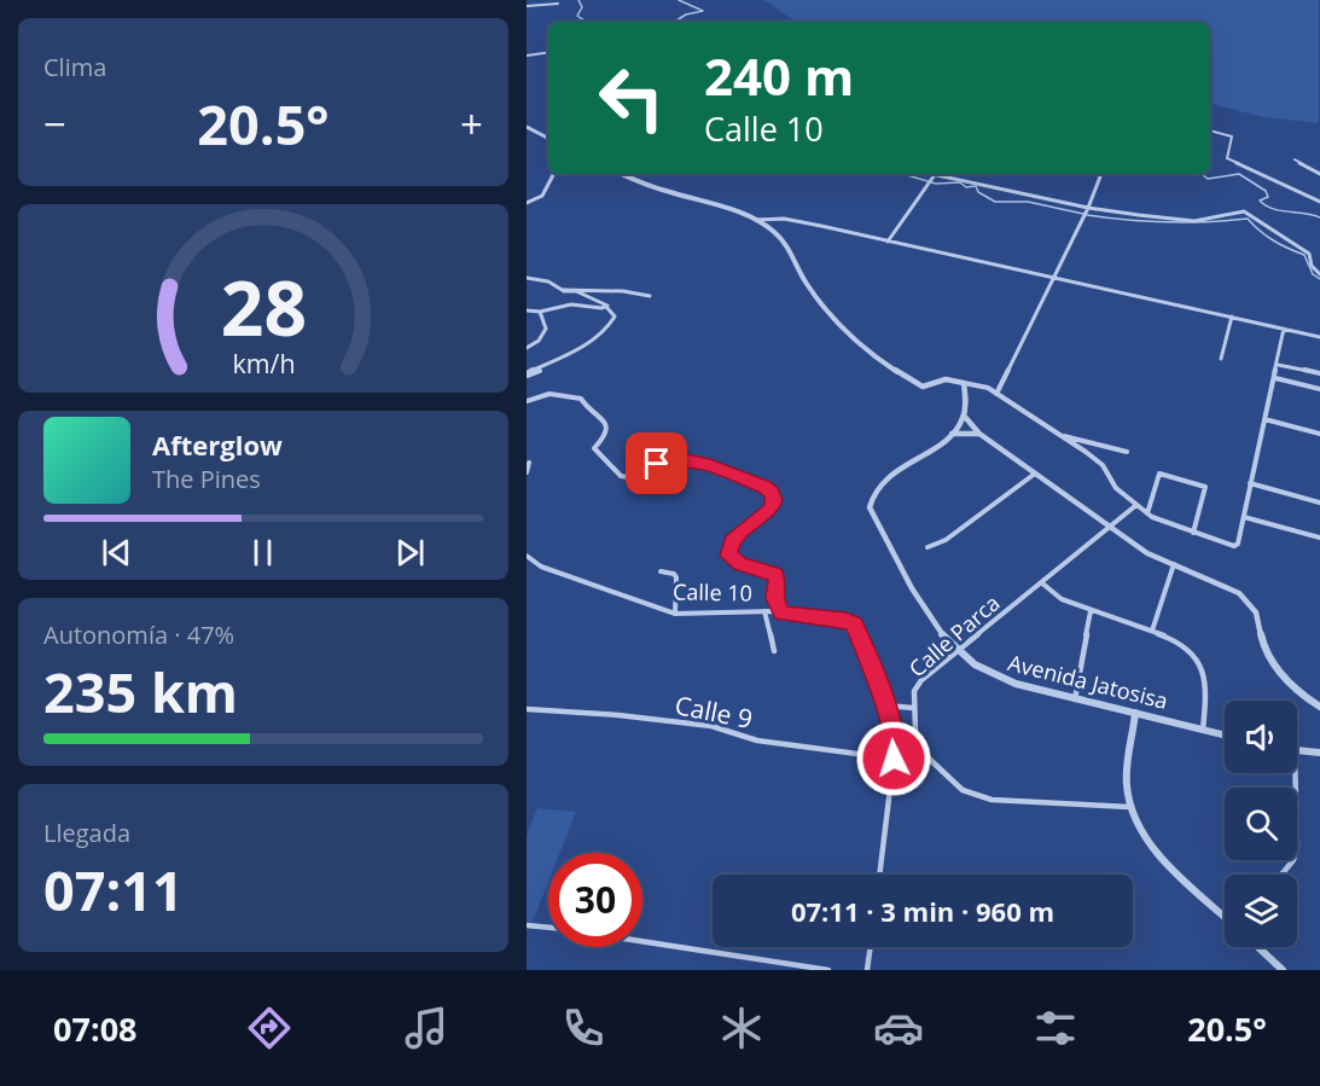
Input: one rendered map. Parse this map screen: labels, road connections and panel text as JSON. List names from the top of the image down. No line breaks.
{"streets":{"street":["Calle 10","Calle Parca","Avenida Jatosisa","Calle 9"]},"crossings":[["Calle 10","Calle 9"],["Calle Parca","Avenida Jatosisa"]],"page":{"tile":["Clima",["Autonomía · 47%","235 km"],["Llegada","07:11"]],"turn":["240 m","Calle 10"],"heat":["−","20.5°","+"],"song":["Afterglow","The Pines"],"limit":"30","trip":"07:11 · 3 min · 960 m","tabs":["07:08","20.5°"],"gauge":["28","km/h"]}}
